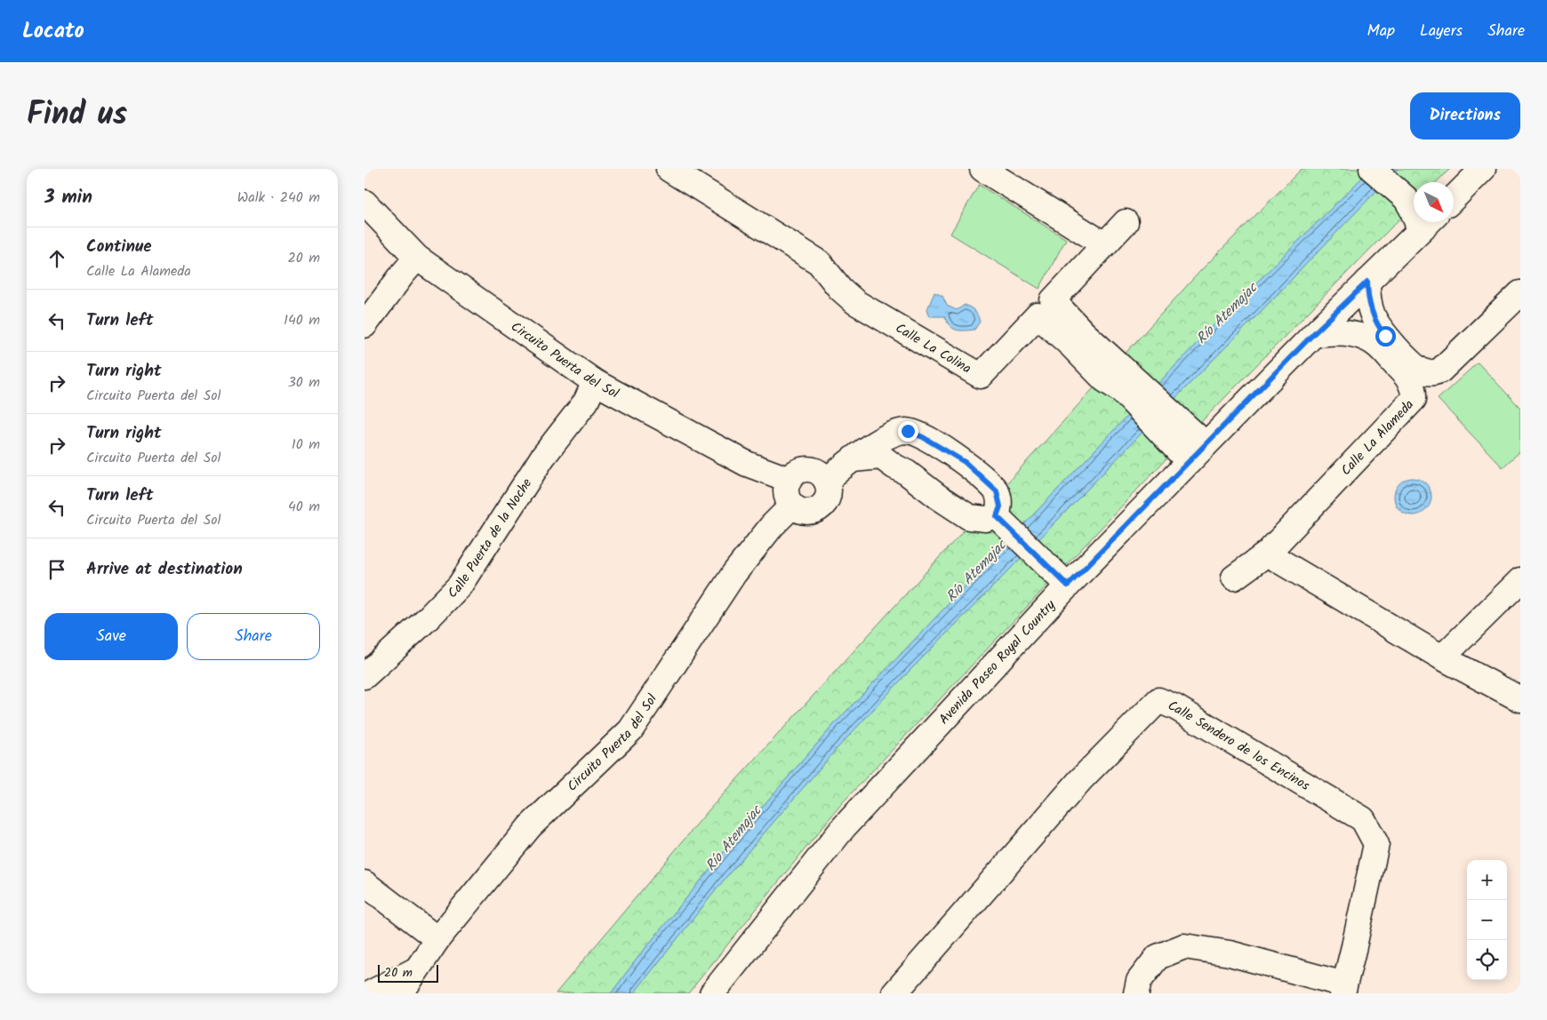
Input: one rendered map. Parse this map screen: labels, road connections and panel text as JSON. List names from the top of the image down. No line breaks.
{"streets":{"street":["Calle La Colina","Circuito Puerta del Sol","Calle La Alameda","Calle Puerta de la Noche","Avenida Paseo Royal Country","Calle Sendero de los Encinos"]},"crossings":[["Calle La Colina","Avenida Paseo Royal Country"],["Circuito Puerta del Sol","Calle Puerta de la Noche"],["Calle La Alameda","Avenida Paseo Royal Country"]],"water":["Río Atemajac"],"scale_bar":"20 m","north":"bottom right","page":{"header":"Locato","nav":["Map","Layers","Share"],"title":"Find us","buttons":["Directions",["Save","Share"]],"heading":["3 min","Walk · 240 m"],"list":[["Continue","Calle La Alameda","20 m"],["Turn left","140 m"],["Turn right","Circuito Puerta del Sol","30 m"],["Turn right","Circuito Puerta del Sol","10 m"],["Turn left","Circuito Puerta del Sol","40 m"],"Arrive at destination"],"map_buttons":["+","−"],"scale":"20 m"}}
